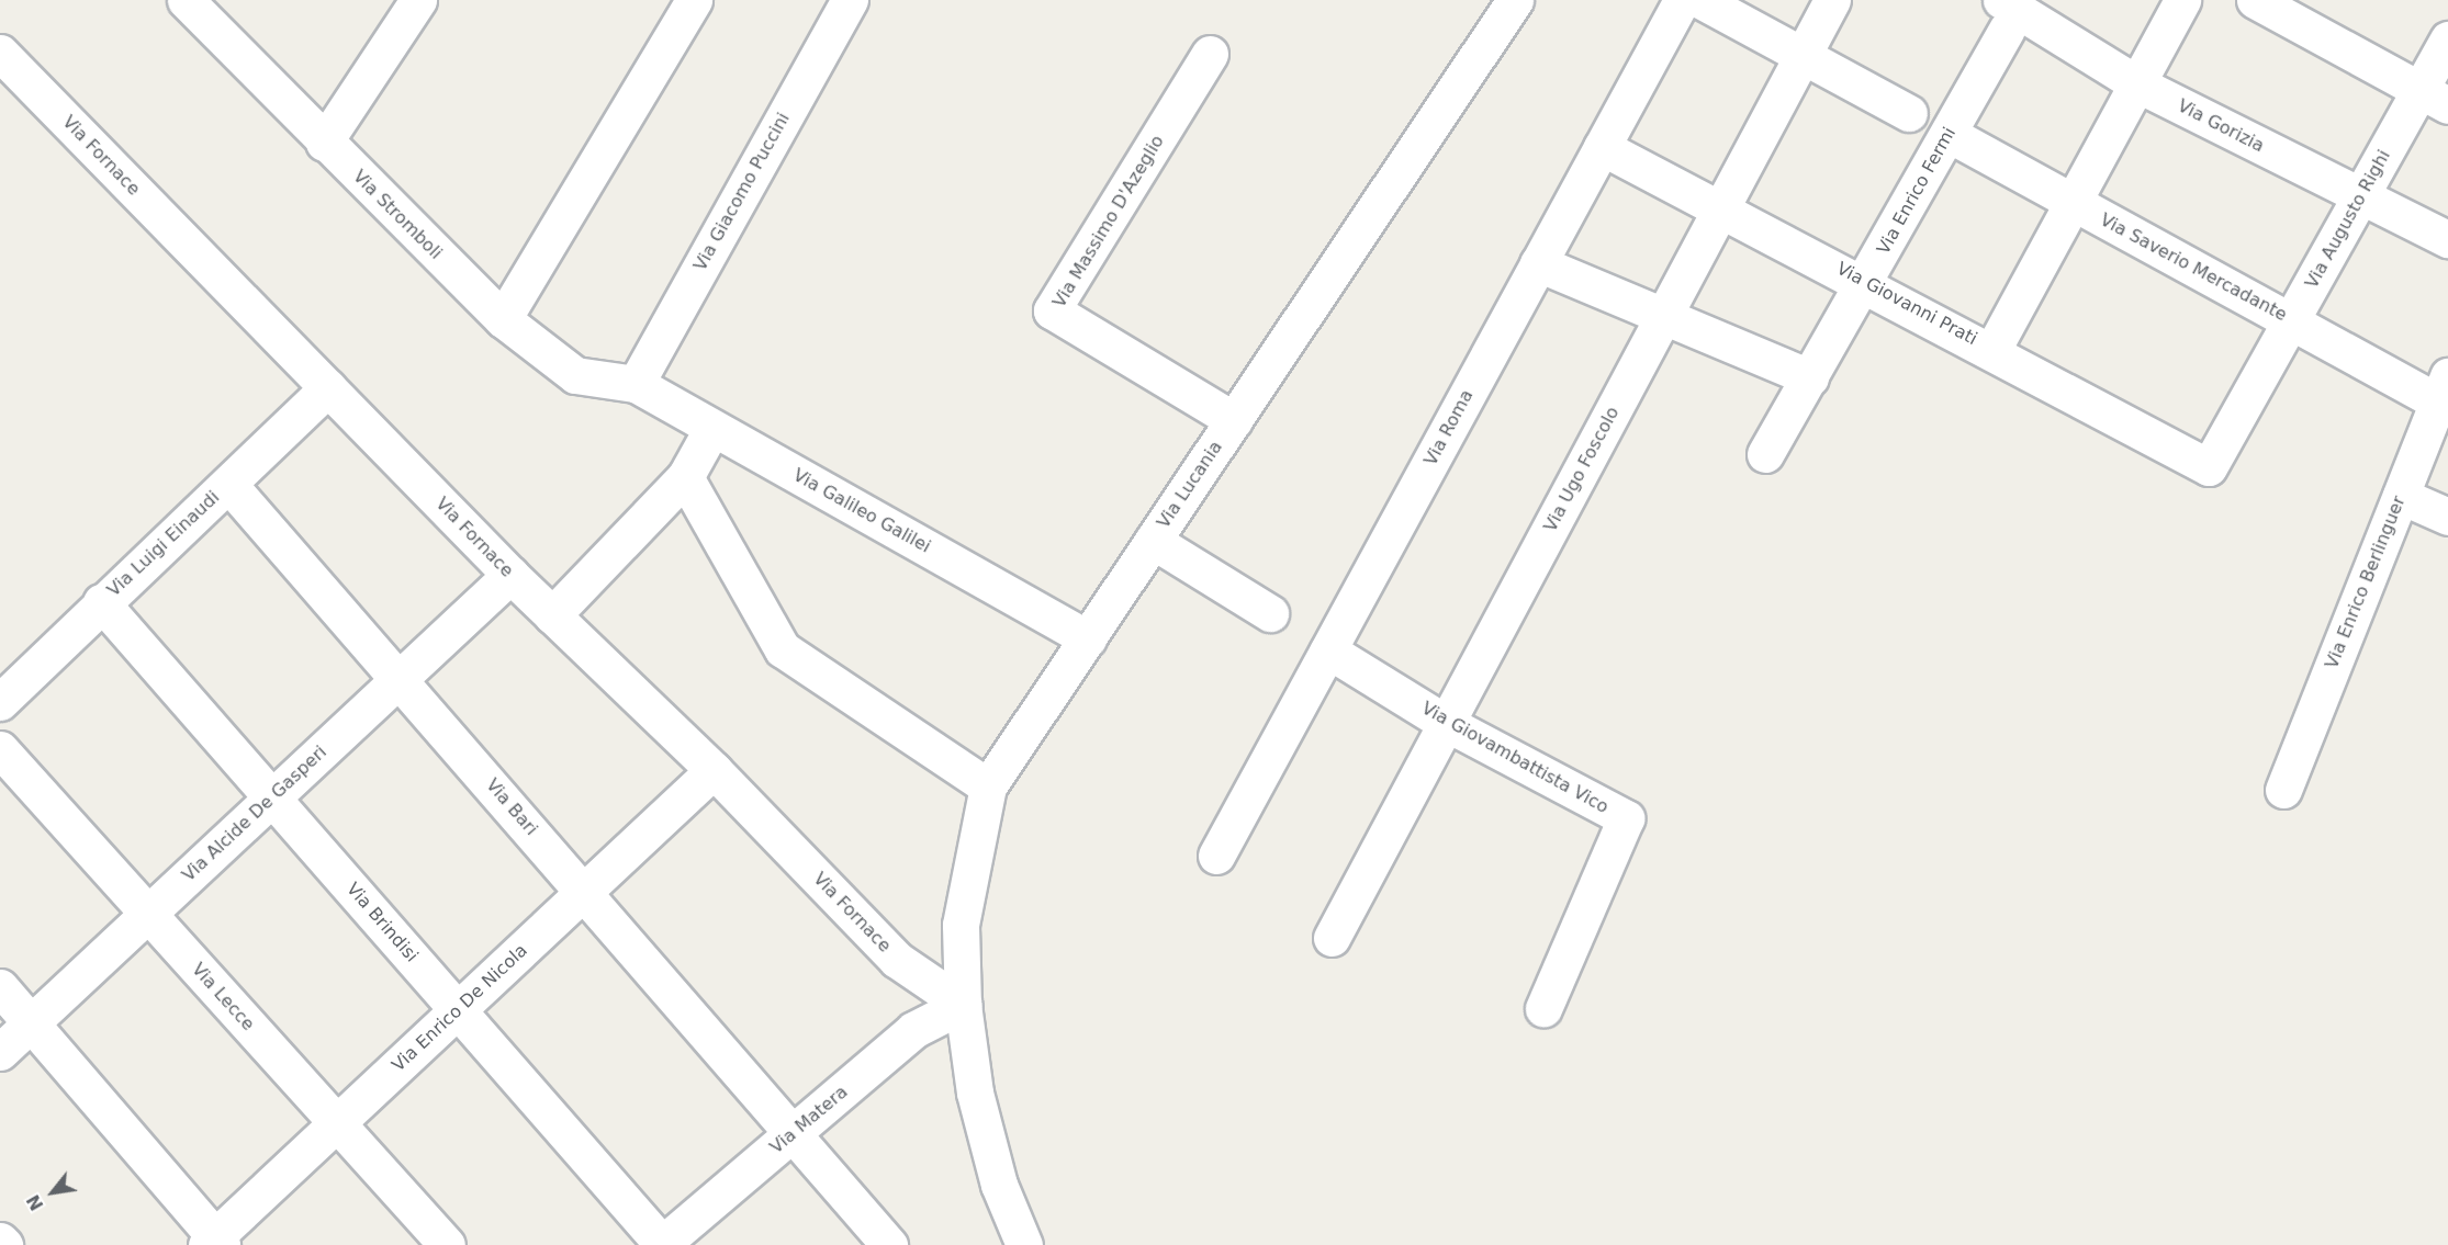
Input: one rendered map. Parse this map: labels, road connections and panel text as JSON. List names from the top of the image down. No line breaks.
{"streets":{"street":["Via Gorizia","Via Fornace","Via Enrico Fermi","Via Giacomo Puccini","Via Stromboli","Via Augusto Righi","Via Massimo D'Azeglio","Via Saverio Mercadante","Via Giovanni Prati","Via Roma","Via Ugo Foscolo","Via Lucania","Via Galileo Galilei","Via Luigi Einaudi","Via Enrico Berlinguer","Via Giovambattista Vico","Via Bari","Via Alcide De Gasperi","Via Brindisi","Via Lecce","Via Enrico De Nicola","Via Matera"]},"crossings":[["Via Gorizia","Via Enrico Fermi"],["Via Gorizia","Via Augusto Righi"],["Via Fornace","Via Lucania"],["Via Fornace","Via Luigi Einaudi"],["Via Fornace","Via Alcide De Gasperi"],["Via Fornace","Via Enrico De Nicola"],["Via Fornace","Via Matera"],["Via Enrico Fermi","Via Saverio Mercadante"],["Via Enrico Fermi","Via Giovanni Prati"],["Via Giacomo Puccini","Via Stromboli"],["Via Giacomo Puccini","Via Galileo Galilei"],["Via Stromboli","Via Galileo Galilei"],["Via Augusto Righi","Via Saverio Mercadante"],["Via Augusto Righi","Via Giovanni Prati"],["Via Massimo D'Azeglio","Via Lucania"],["Via Saverio Mercadante","Via Enrico Berlinguer"],["Via Giovanni Prati","Via Roma"],["Via Giovanni Prati","Via Ugo Foscolo"],["Via Roma","Via Giovambattista Vico"],["Via Ugo Foscolo","Via Giovambattista Vico"],["Via Lucania","Via Galileo Galilei"],["Via Lucania","Via Matera"],["Via Luigi Einaudi","Via Bari"],["Via Luigi Einaudi","Via Brindisi"],["Via Bari","Via Alcide De Gasperi"],["Via Bari","Via Enrico De Nicola"],["Via Bari","Via Matera"],["Via Alcide De Gasperi","Via Brindisi"],["Via Alcide De Gasperi","Via Lecce"],["Via Brindisi","Via Enrico De Nicola"],["Via Brindisi","Via Matera"],["Via Lecce","Via Enrico De Nicola"]],"north":"bottom left"}
